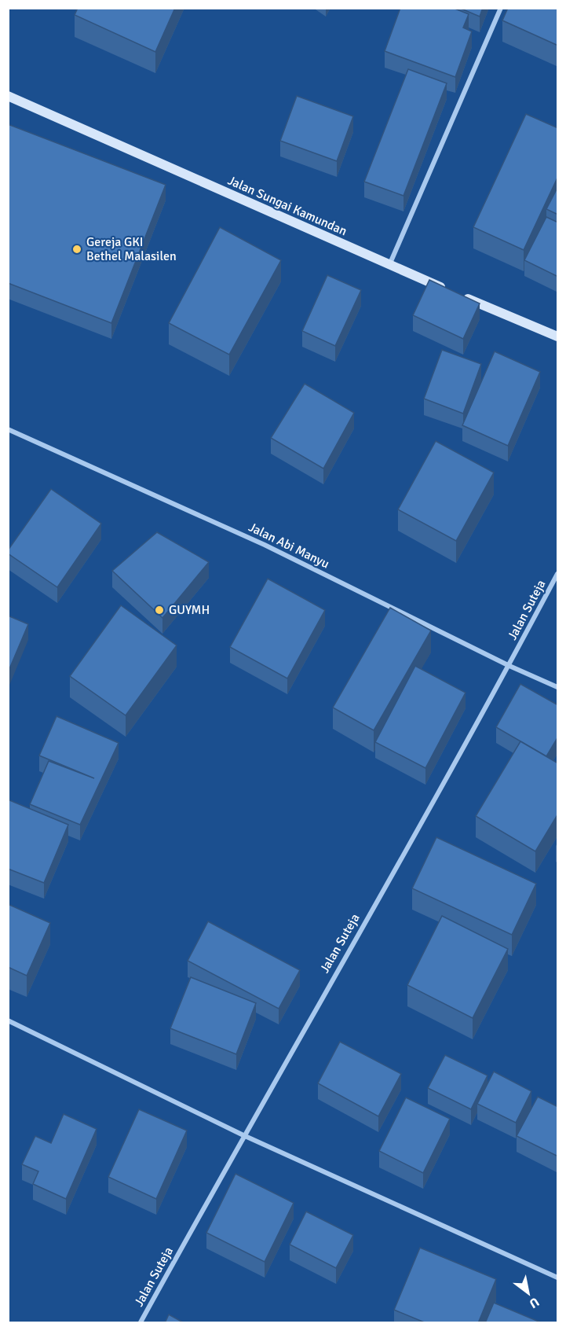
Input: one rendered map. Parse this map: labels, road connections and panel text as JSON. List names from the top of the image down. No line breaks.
{"streets":{"main road":["Jalan Sungai Kamundan"],"street":["Jalan Abi Manyu","Jalan Suteja"]},"crossings":[["Jalan Abi Manyu","Jalan Suteja"]],"places":["Gereja GKI Bethel Malasilen","GUYMH"],"north":"bottom right"}
